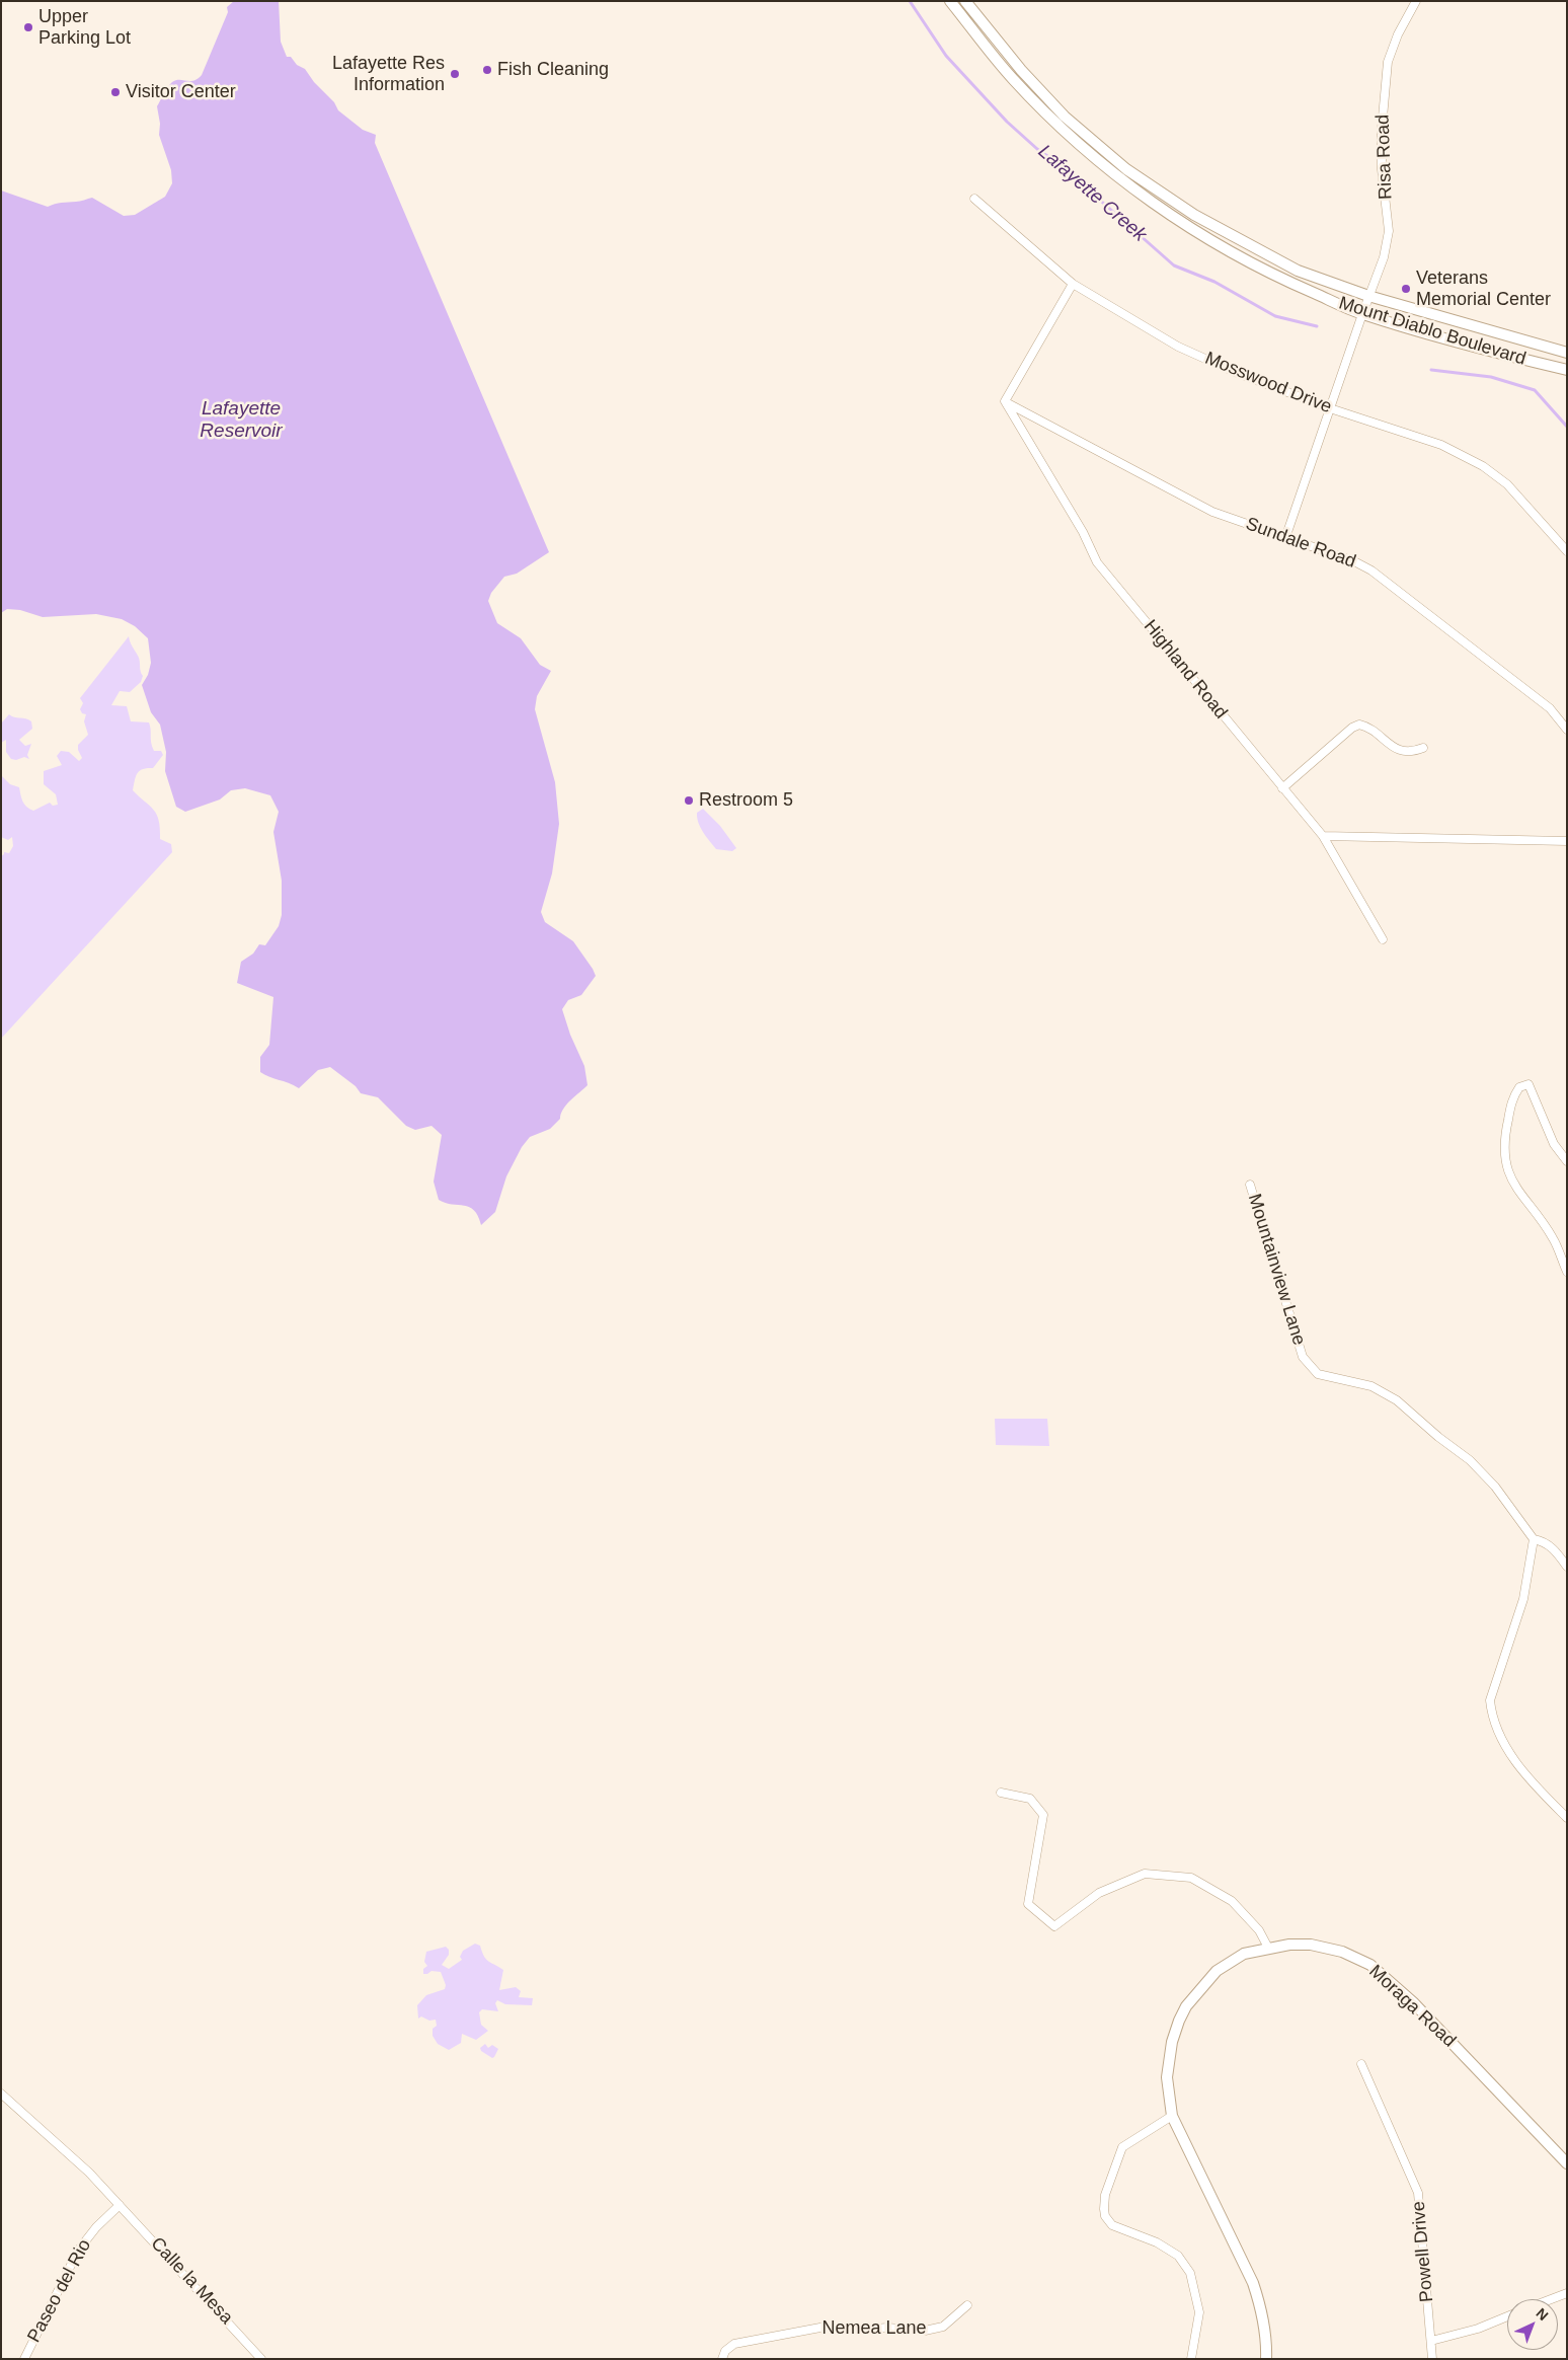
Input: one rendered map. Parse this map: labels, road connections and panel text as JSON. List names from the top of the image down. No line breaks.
{"streets":{"main road":["Mount Diablo Boulevard","Moraga Road"],"street":["Risa Road","Mosswood Drive","Sundale Road","Highland Road","Mountainview Lane","Powell Drive","Calle la Mesa","Paseo del Rio","Nemea Lane"]},"crossings":[["Risa Road","Mount Diablo Boulevard"],["Risa Road","Mosswood Drive"],["Risa Road","Sundale Road"],["Sundale Road","Highland Road"],["Calle la Mesa","Paseo del Rio"]],"water":["Lafayette Creek","Lafayette Reservoir"],"places":["Upper Parking Lot","Fish Cleaning","Lafayette Res Information","Visitor Center","Veterans Memorial Center","Restroom 5"],"north":"top right"}
